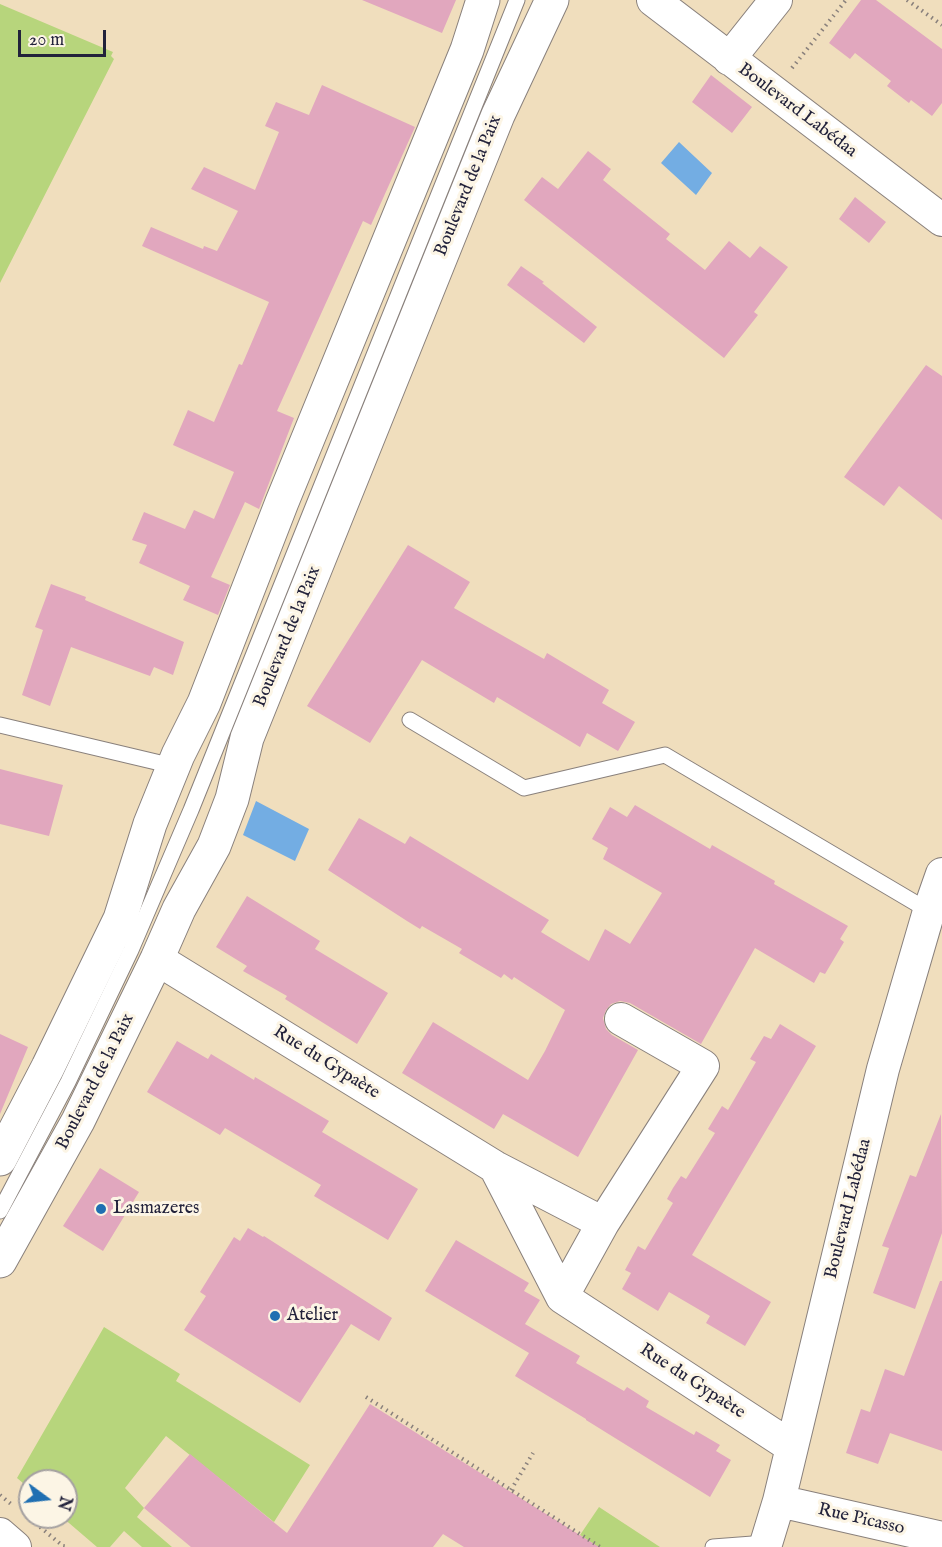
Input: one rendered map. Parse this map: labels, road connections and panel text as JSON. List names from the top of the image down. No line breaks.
{"streets":{"main road":["Boulevard de la Paix"],"street":["Boulevard Labédaa","Rue du Gypaète","Rue Picasso"]},"crossings":[["Boulevard Labédaa","Rue du Gypaète"],["Boulevard Labédaa","Rue Picasso"],["Boulevard de la Paix","Rue du Gypaète"]],"places":["Lasmazeres","Atelier"],"scale_bar":"20 m","north":"right"}
